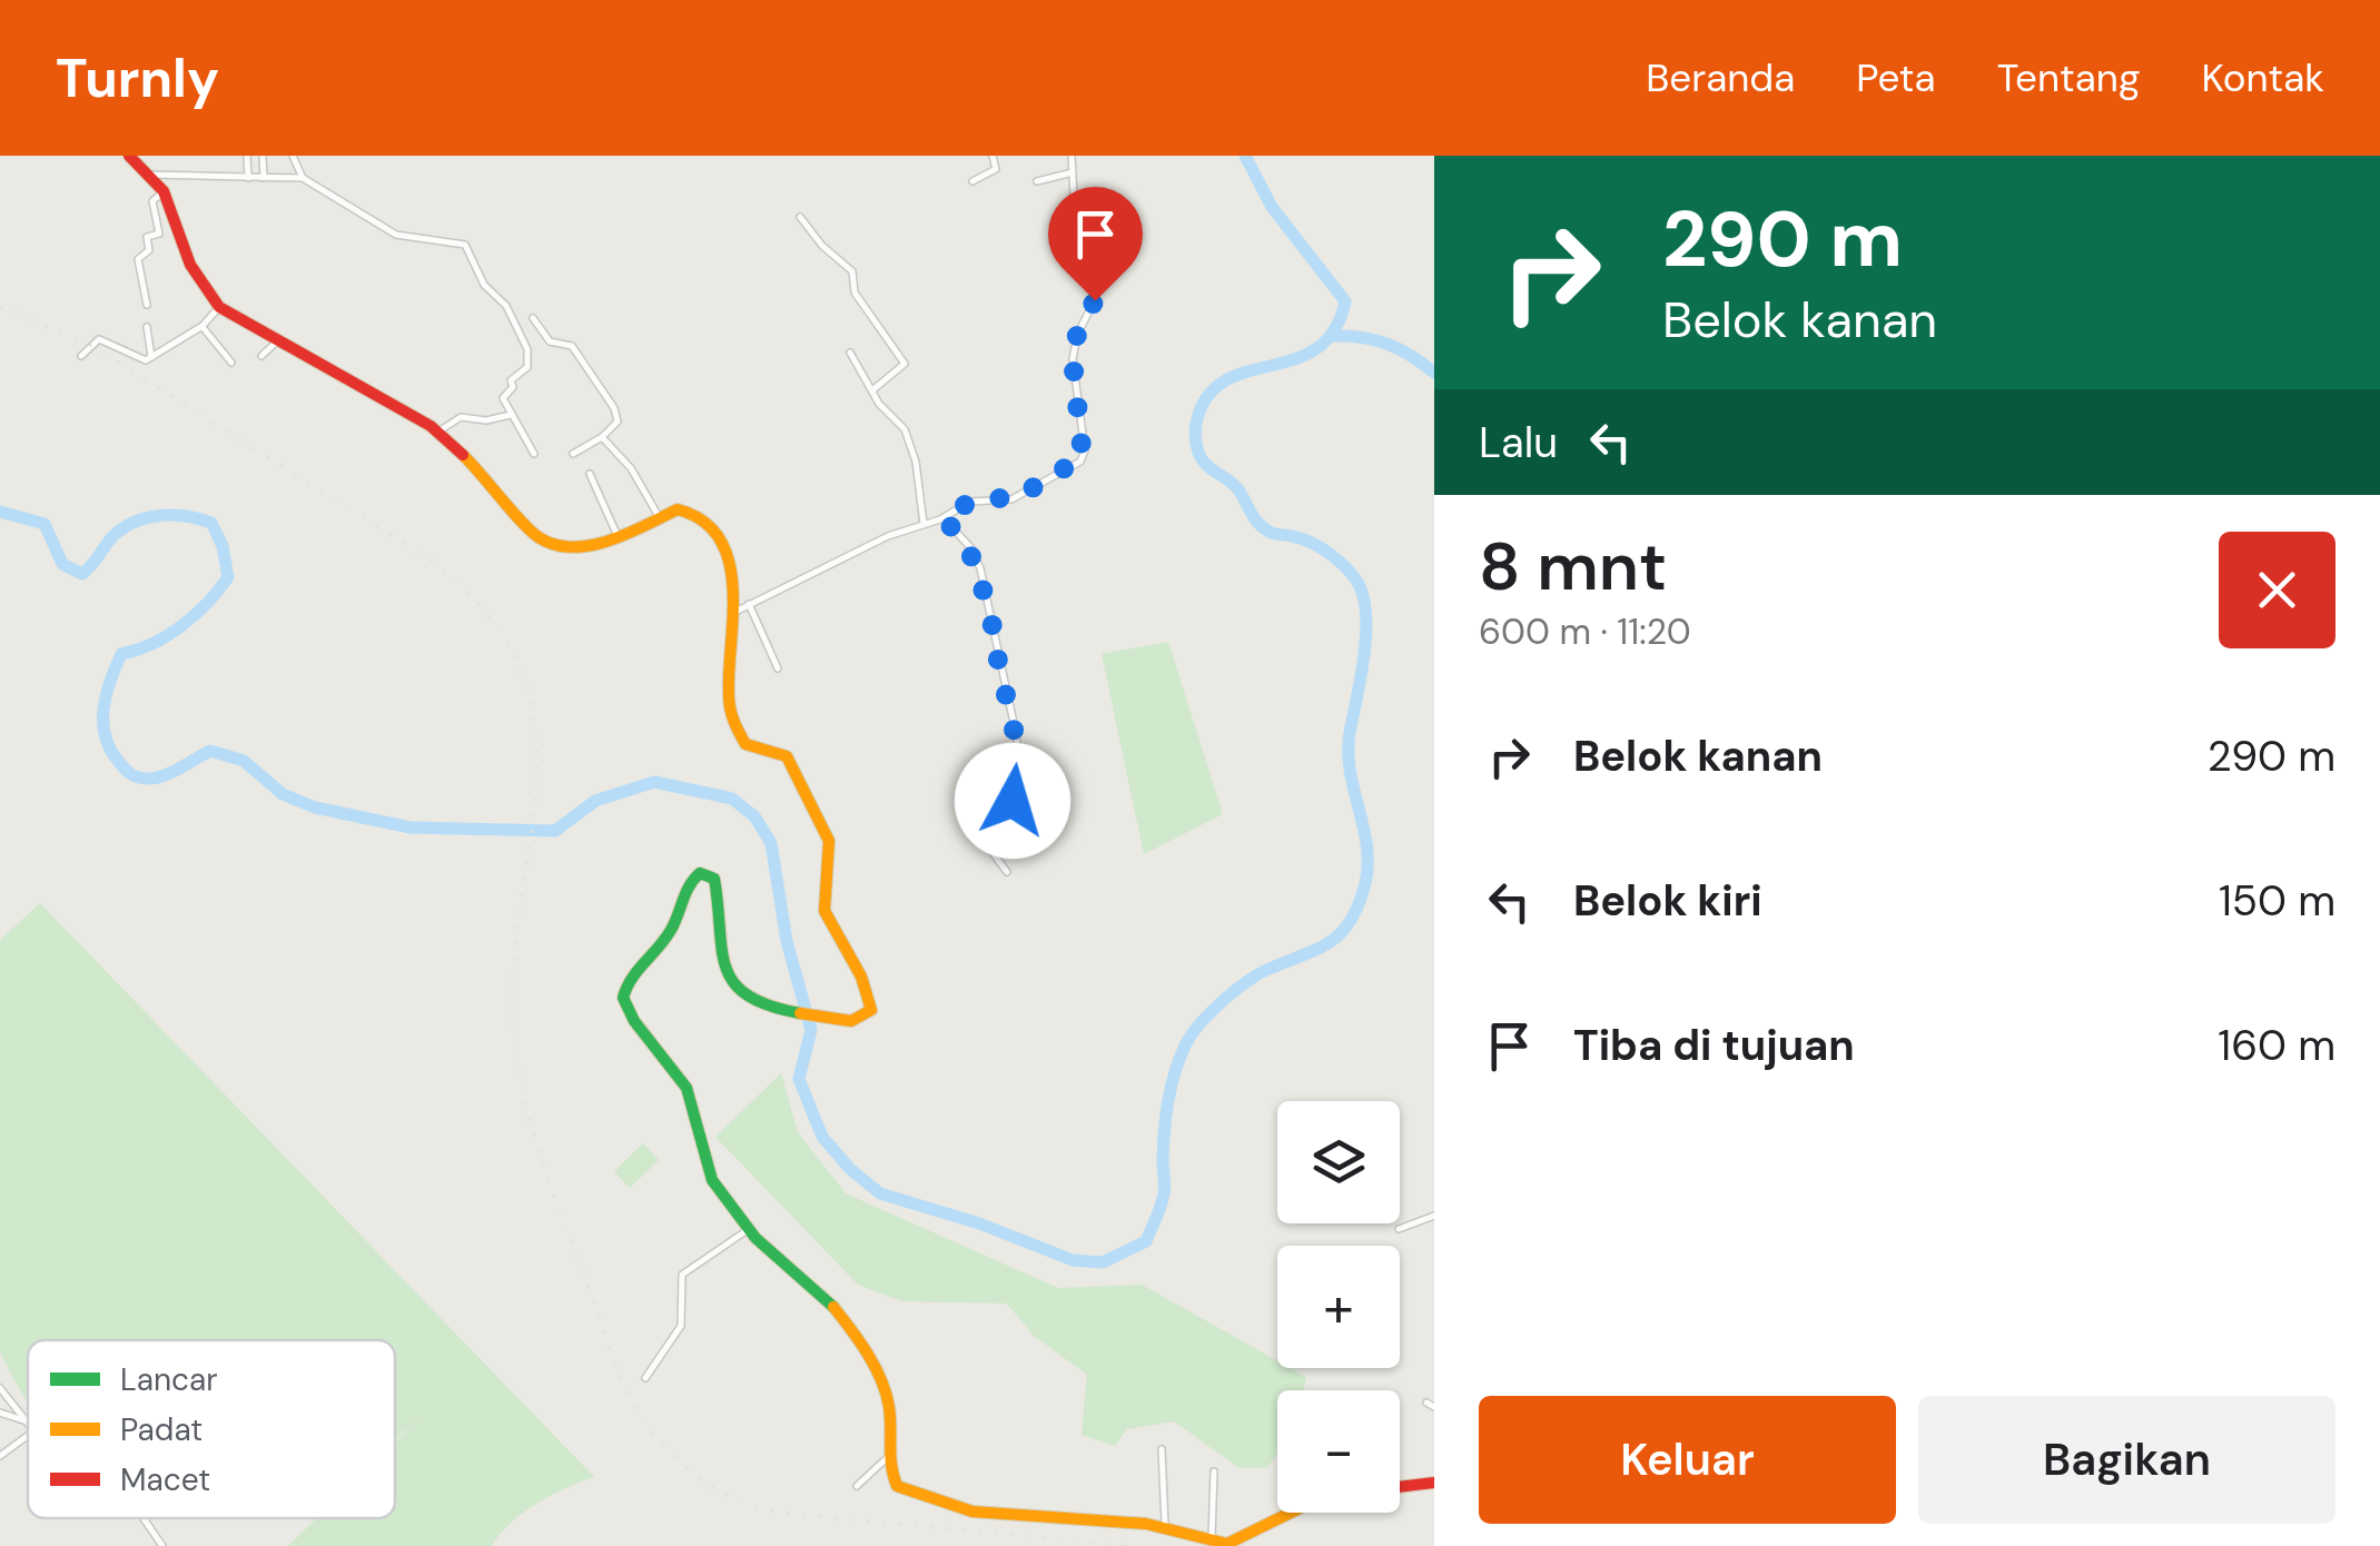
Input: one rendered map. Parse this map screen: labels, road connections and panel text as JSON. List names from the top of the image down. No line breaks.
{"legend":["Lancar","Padat","Macet"],"page":{"header":"Turnly","nav":["Beranda","Peta","Tentang","Kontak"],"turn":["290 m","Belok kanan"],"then":"Lalu","heading":["8 mnt","600 m · 11:20"],"list":[{"name":"Belok kanan","value":"290 m"},{"name":"Belok kiri","value":"150 m"},{"name":"Tiba di tujuan","value":"160 m"}],"map_buttons":["+","−"],"buttons":["Keluar","Bagikan"]}}
